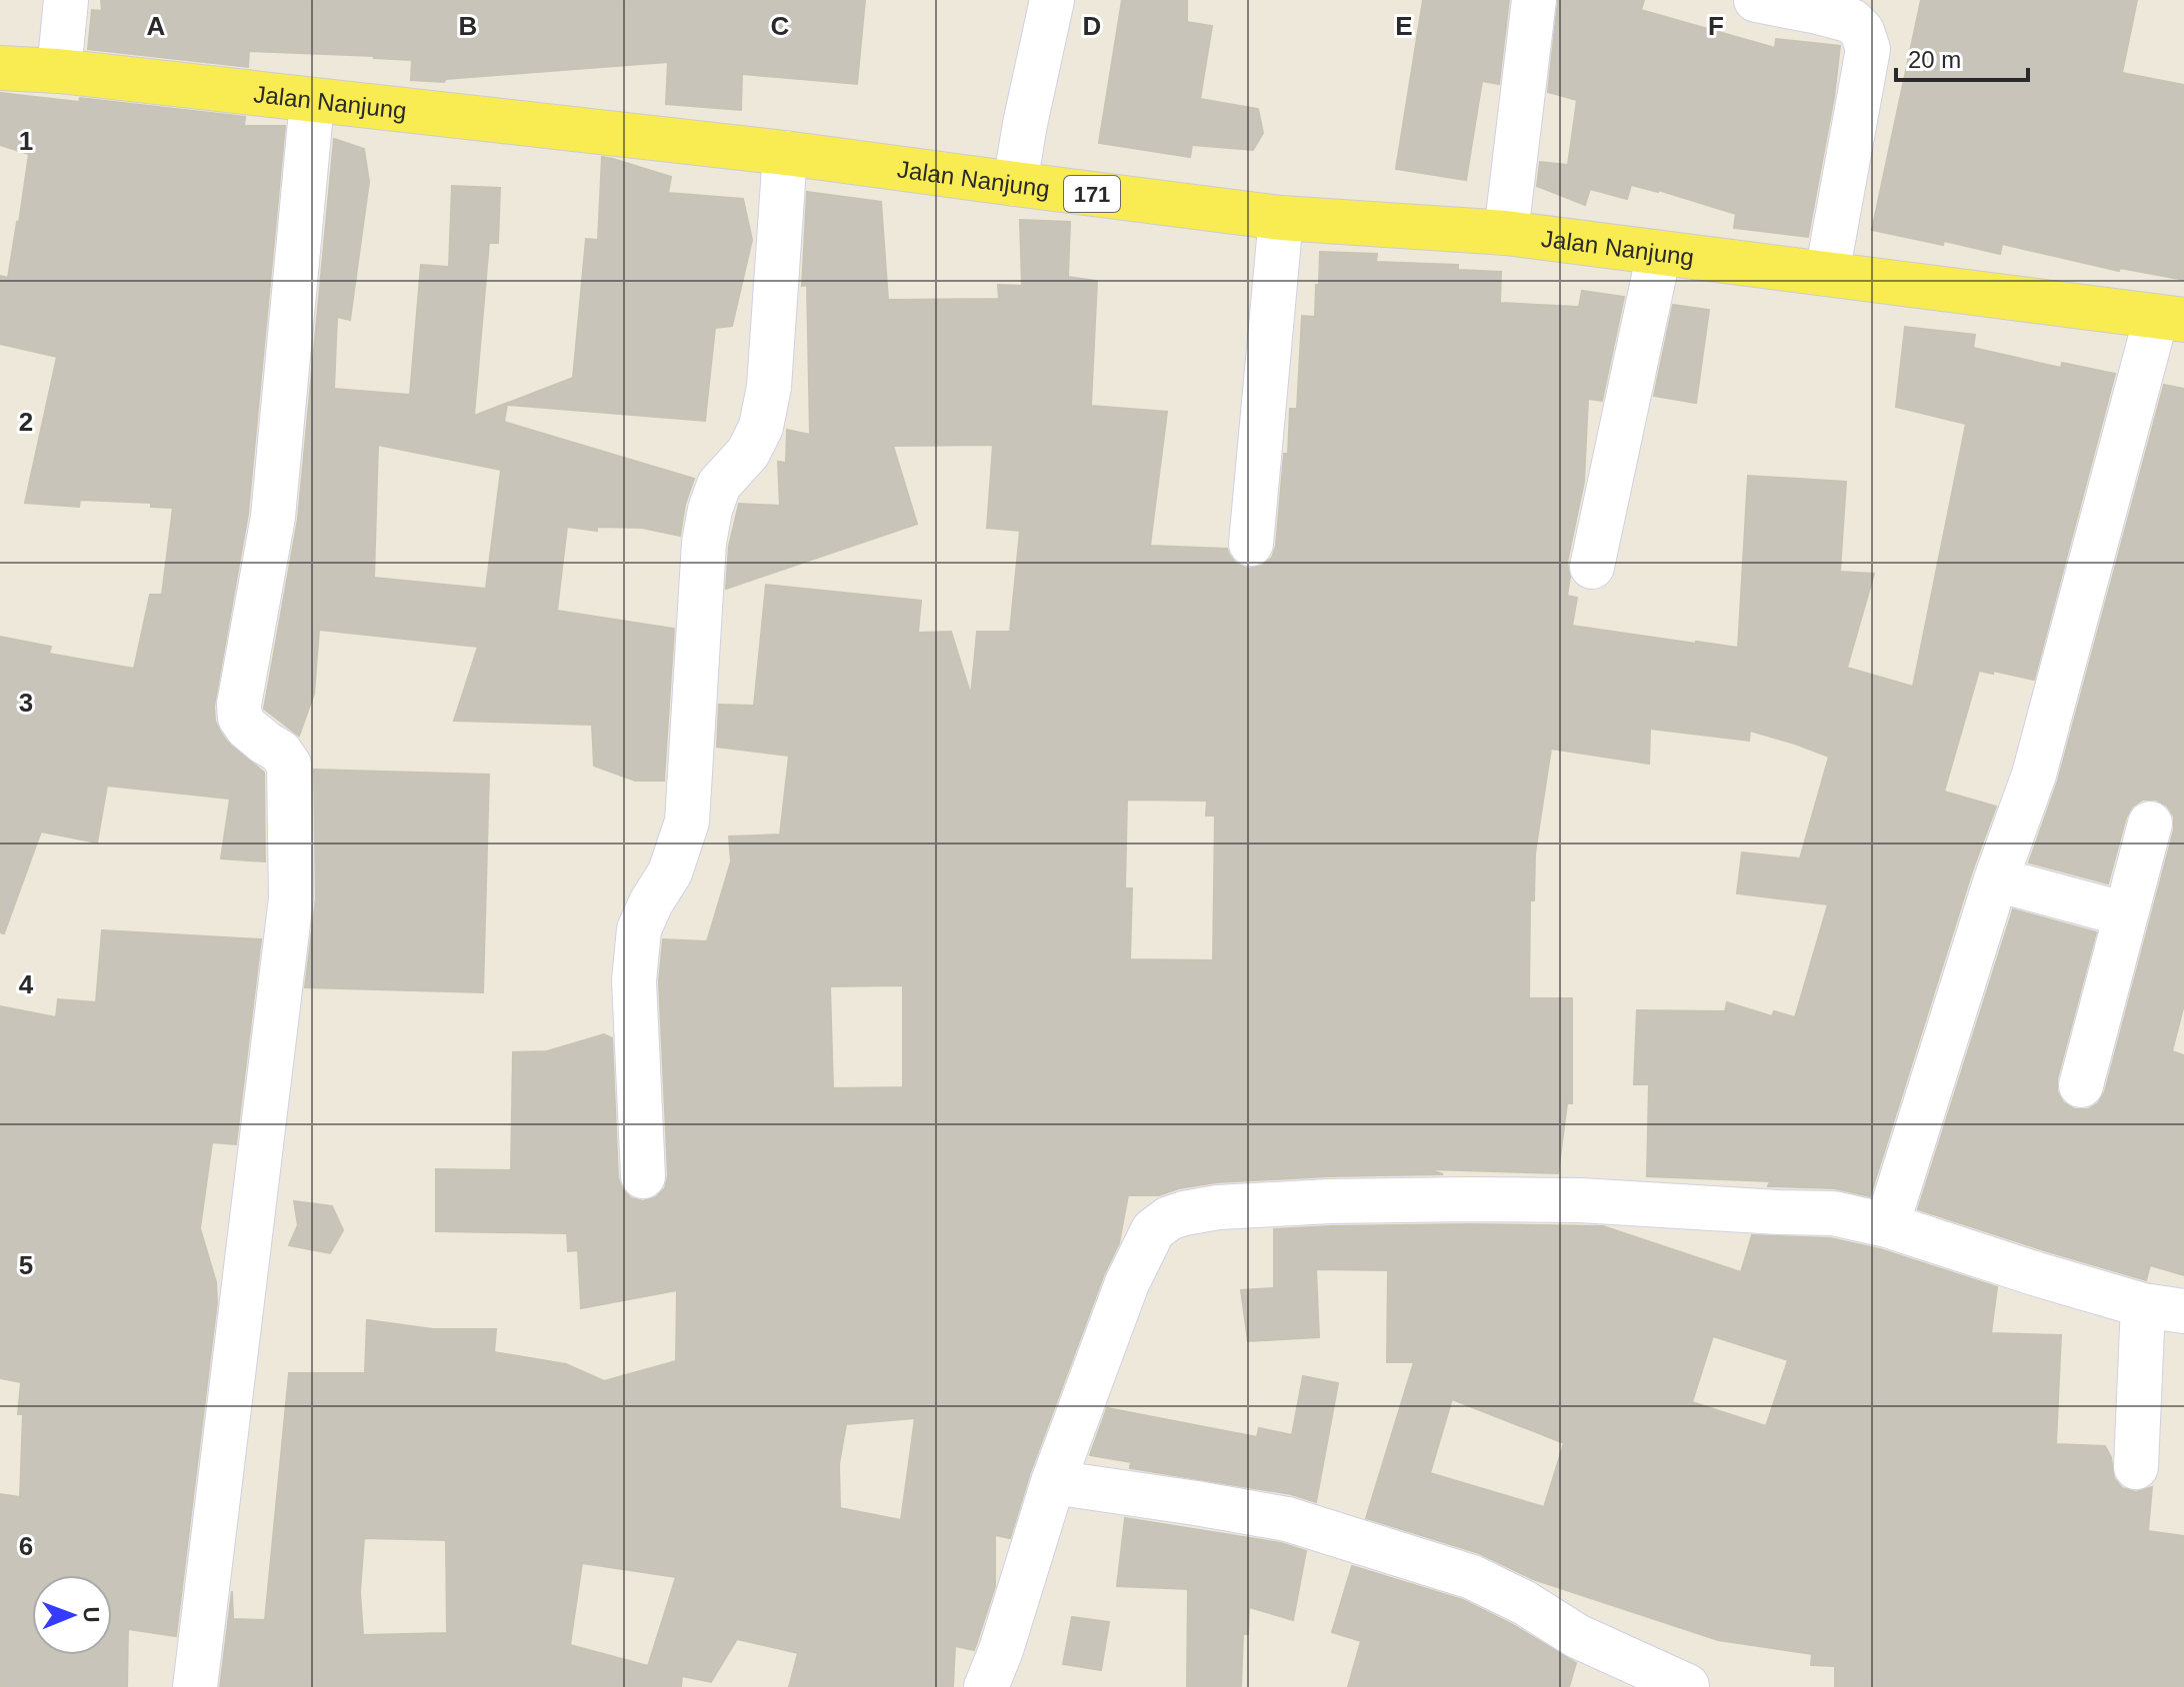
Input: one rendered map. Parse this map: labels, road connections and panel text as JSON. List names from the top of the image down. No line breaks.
{"streets":{"main road":["Jalan Nanjung","171"]},"scale_bar":"20 m","north":"right","grid":{"columns":["A","B","C","D","E","F"],"rows":["1","2","3","4","5","6"]}}
